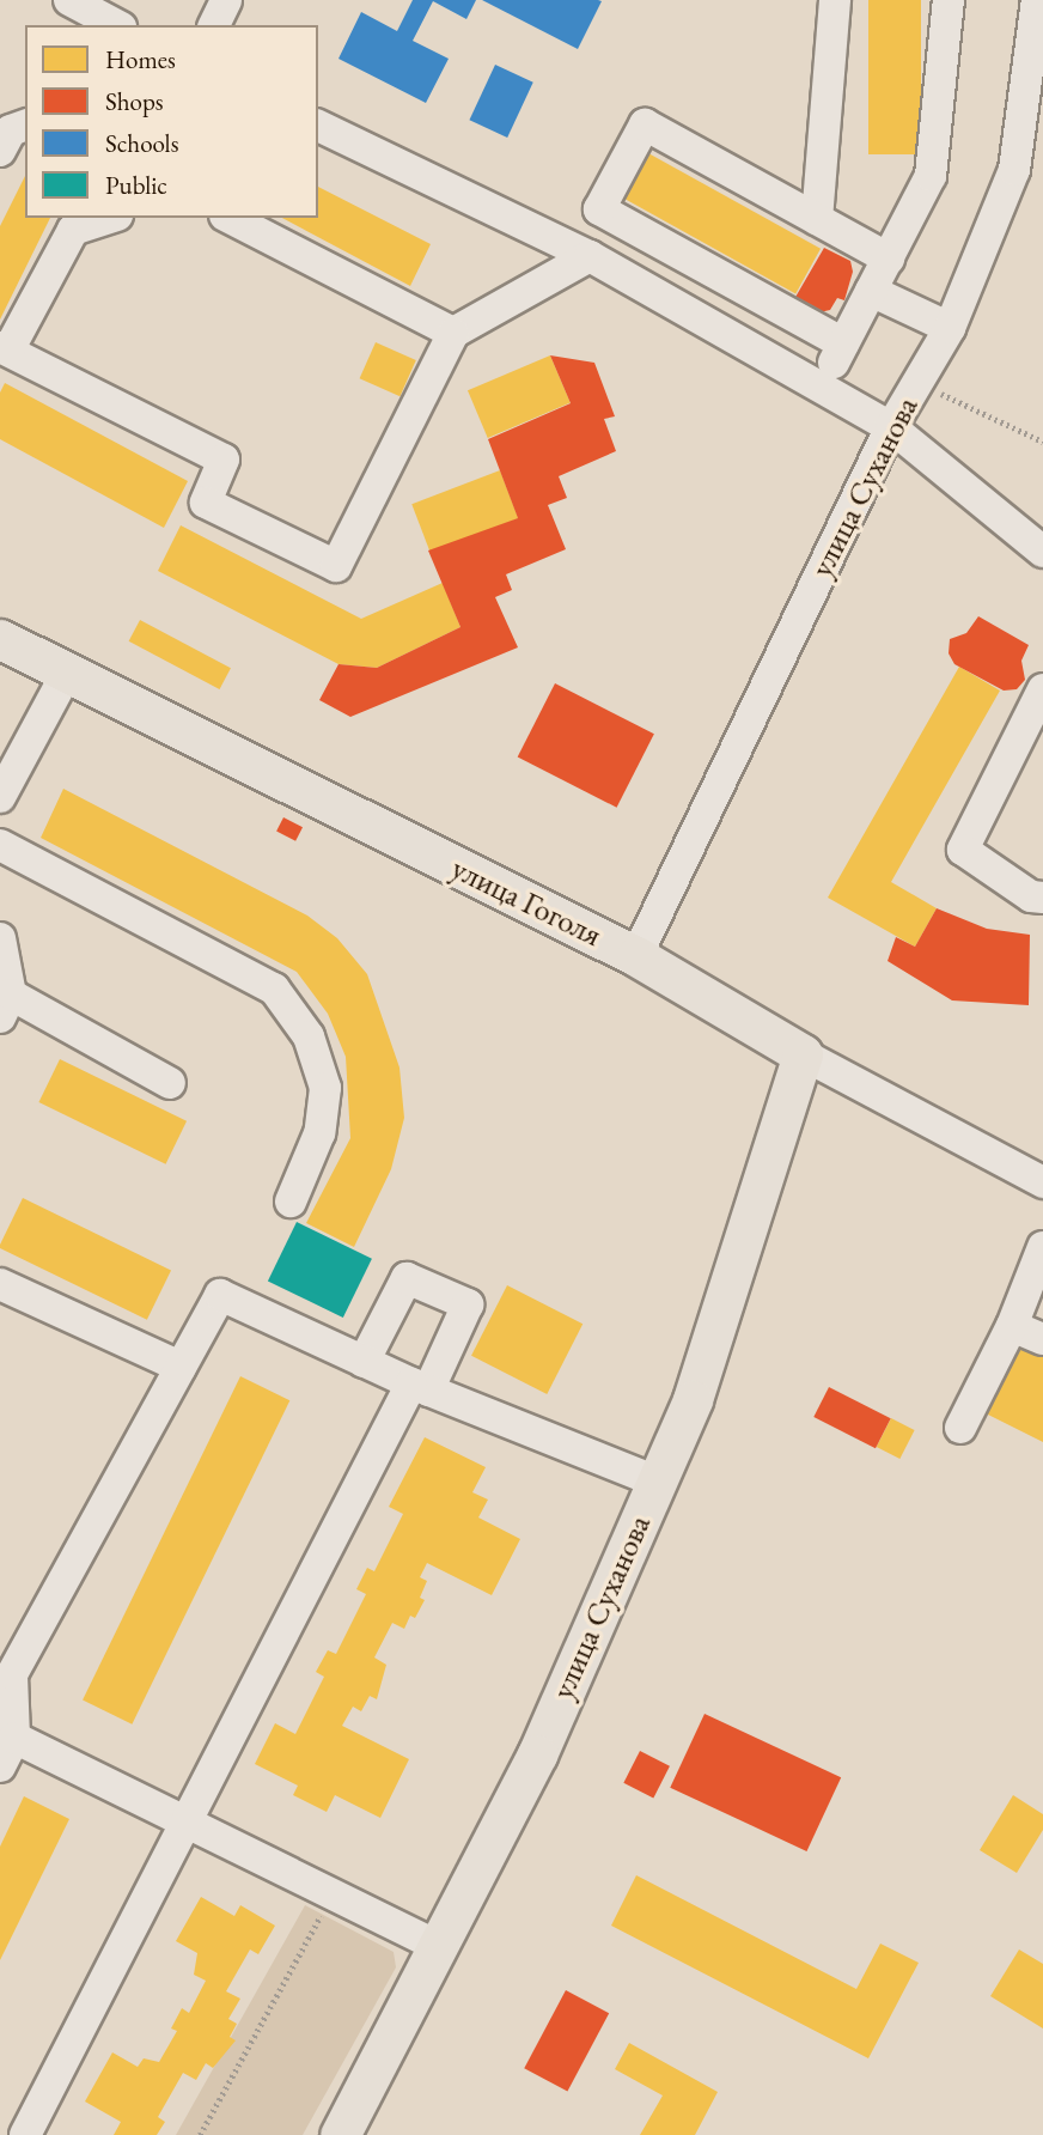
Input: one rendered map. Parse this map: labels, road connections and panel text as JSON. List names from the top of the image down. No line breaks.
{"streets":{"main road":["улица Суханова","улица Гоголя"]},"crossings":[["улица Суханова","улица Гоголя"]],"legend":["Homes","Shops","Schools","Public"]}
